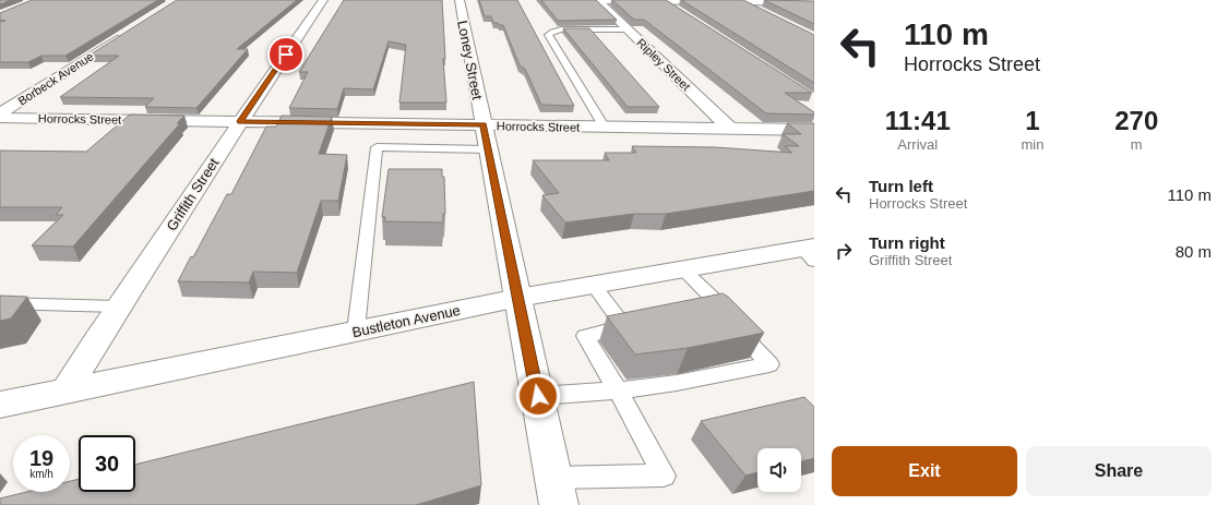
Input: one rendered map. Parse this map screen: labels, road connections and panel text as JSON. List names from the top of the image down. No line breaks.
{"streets":{"street":["Loney Street","Ripley Street","Borbeck Avenue","Horrocks Street","Griffith Street","Bustleton Avenue"]},"crossings":[["Loney Street","Horrocks Street"],["Loney Street","Bustleton Avenue"],["Ripley Street","Horrocks Street"],["Horrocks Street","Griffith Street"],["Griffith Street","Bustleton Avenue"]],"page":{"turn":["110 m","Horrocks Street"],"eta":["11:41","Arrival","1","min","270","m"],"list":[{"name":"Turn left","note":"Horrocks Street","value":"110 m"},{"name":"Turn right","note":"Griffith Street","value":"80 m"}],"speed":"19 km/h","limit":"30","buttons":["Exit","Share"]}}
